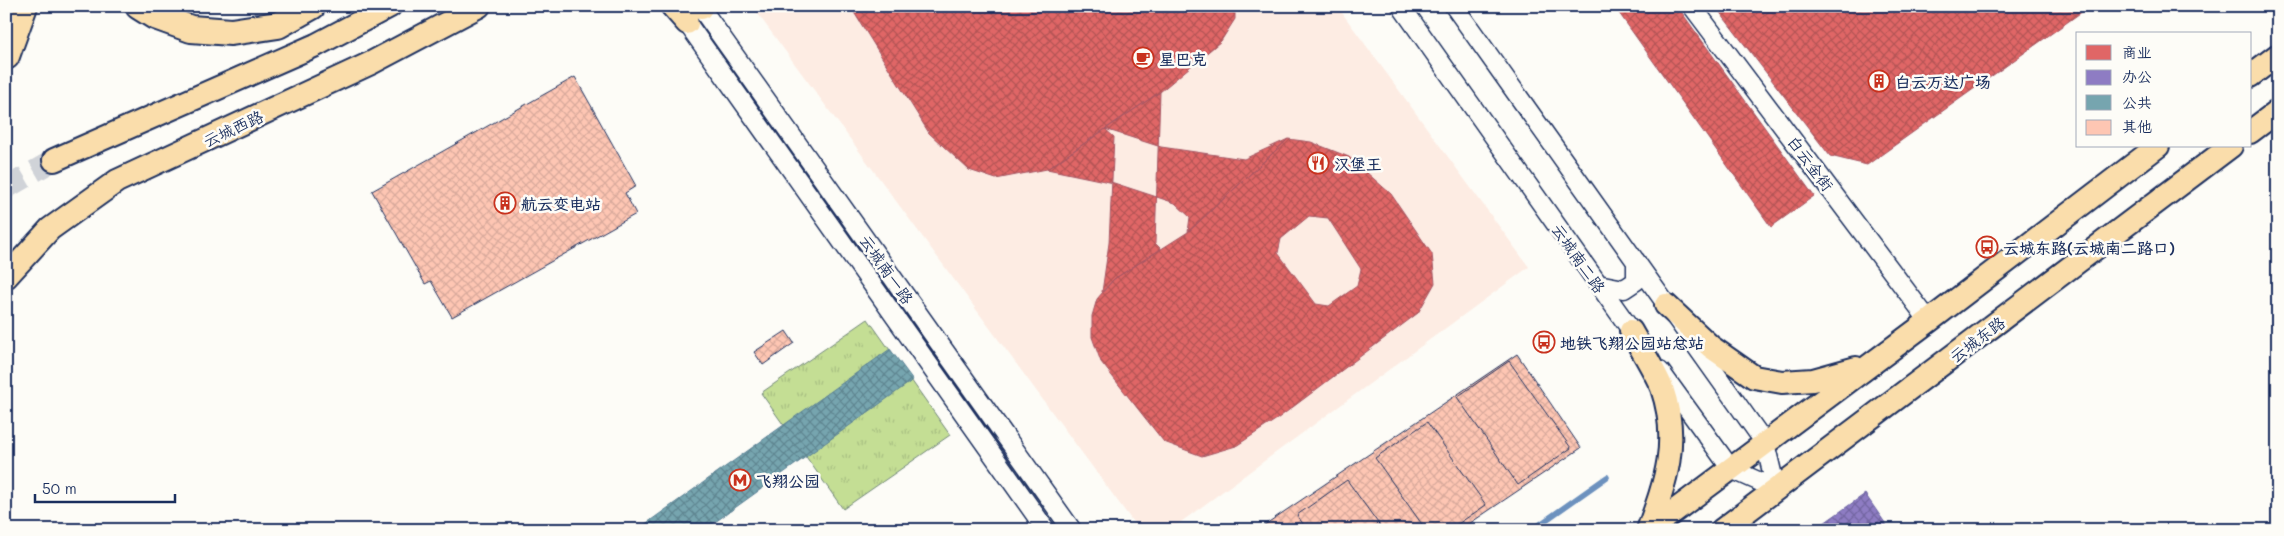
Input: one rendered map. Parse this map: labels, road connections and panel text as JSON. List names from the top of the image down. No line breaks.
{"streets":{"main road":["云城西路","云城东路"],"street":["白云金街","云城南二路","云城南一路"]},"crossings":[["云城南二路","云城东路"]],"places":{"cafe":["星巴克"],"building":["白云万达广场","航云变电站"],"restaurant":["汉堡王"],"bus stop":["云城东路(云城南二路口)","地铁飞翔公园站总站"],"metro station":["飞翔公园"]},"legend":["商业","办公","公共","其他"],"scale_bar":"50 m"}
